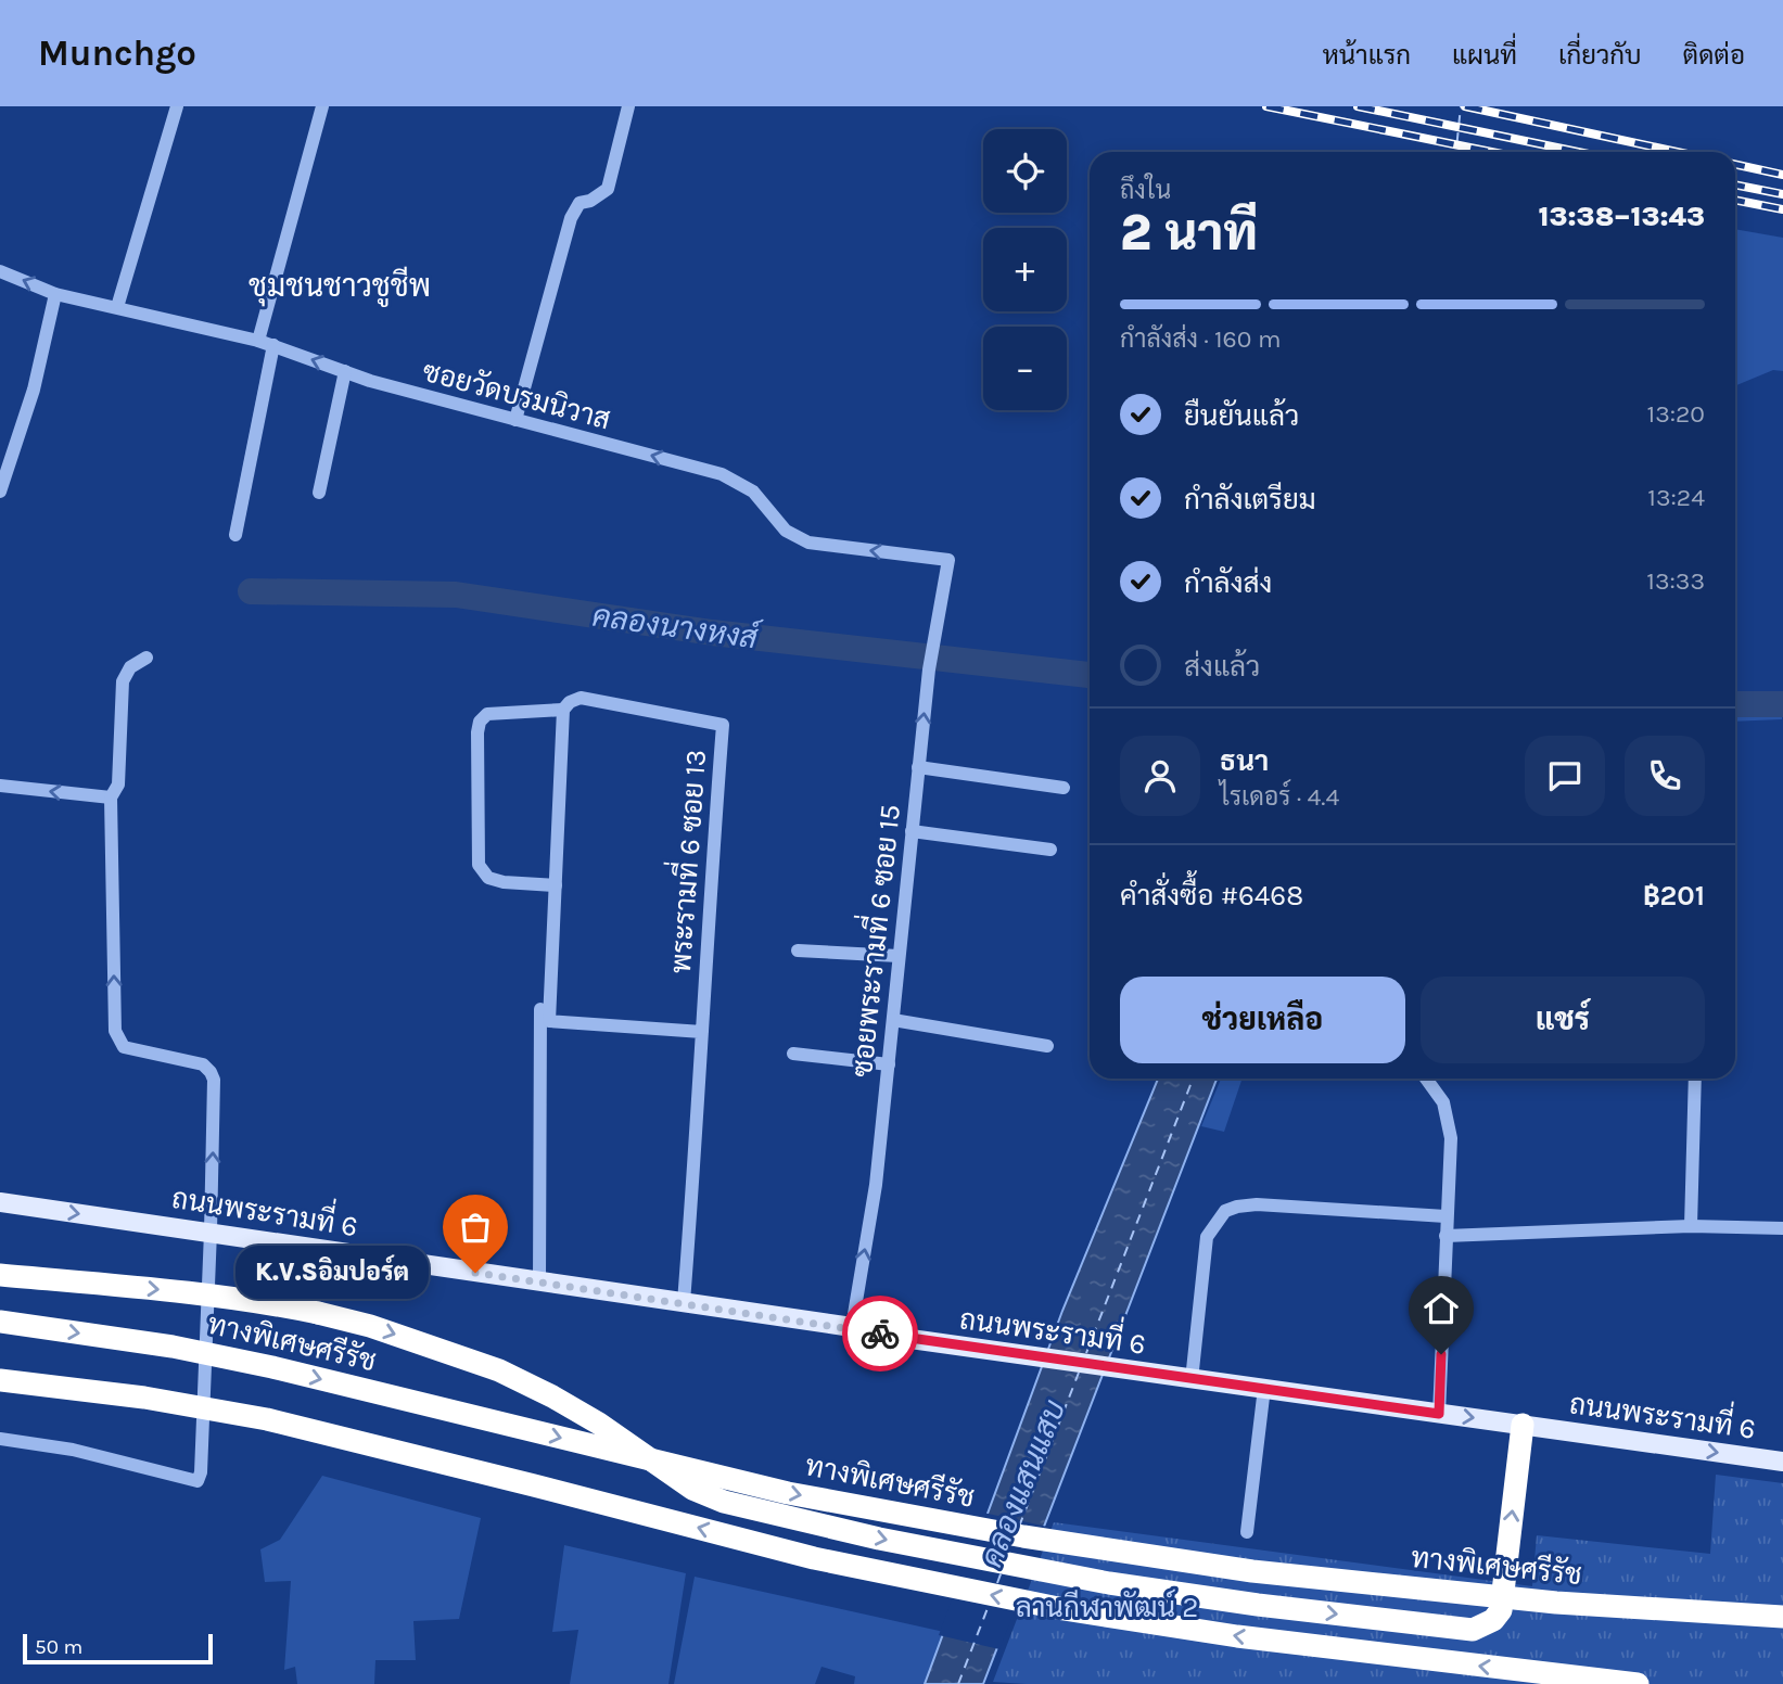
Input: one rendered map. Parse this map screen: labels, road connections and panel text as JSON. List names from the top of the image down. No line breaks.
{"streets":{"highway":["ทางพิเศษศรีรัช"],"main road":["ถนนพระรามที่ 6"],"street":["ซอยวัดบรมนิวาส","พระรามที่ 6 ซอย 13","ซอยพระรามที่ 6 ซอย 15"]},"crossings":[["ซอยวัดบรมนิวาส","ซอยพระรามที่ 6 ซอย 15"],["พระรามที่ 6 ซอย 13","ถนนพระรามที่ 6"],["ซอยพระรามที่ 6 ซอย 15","ถนนพระรามที่ 6"]],"one_way":["ซอยวัดบรมนิวาส","ซอยพระรามที่ 6 ซอย 15"],"districts":["ชุมชนชาวชูชีพ"],"water":["คลองนางหงส์","คลองแสนแสบ"],"parks":["ลานกีฬาพัฒน์ 2"],"places":["K.V.Sอิมปอร์ต"],"scale_bar":"50 m","page":{"header":"Munchgo","nav":["หน้าแรก","แผนที่","เกี่ยวกับ","ติดต่อ"],"map_buttons":["+","−"],"heading":["2 นาที","ถึงใน","13:38–13:43"],"panel":["ธนา","ไรเดอร์ · 4.4","คำสั่งซื้อ #6468","฿201"],"bar":"กำลังส่ง · 160 m","list":[["ยืนยันแล้ว","13:20"],["กำลังเตรียม","13:24"],["กำลังส่ง","13:33"],"ส่งแล้ว"],"buttons":["ช่วยเหลือ","แชร์"],"bubble":"K.V.Sอิมปอร์ต","scale":"50 m"}}
